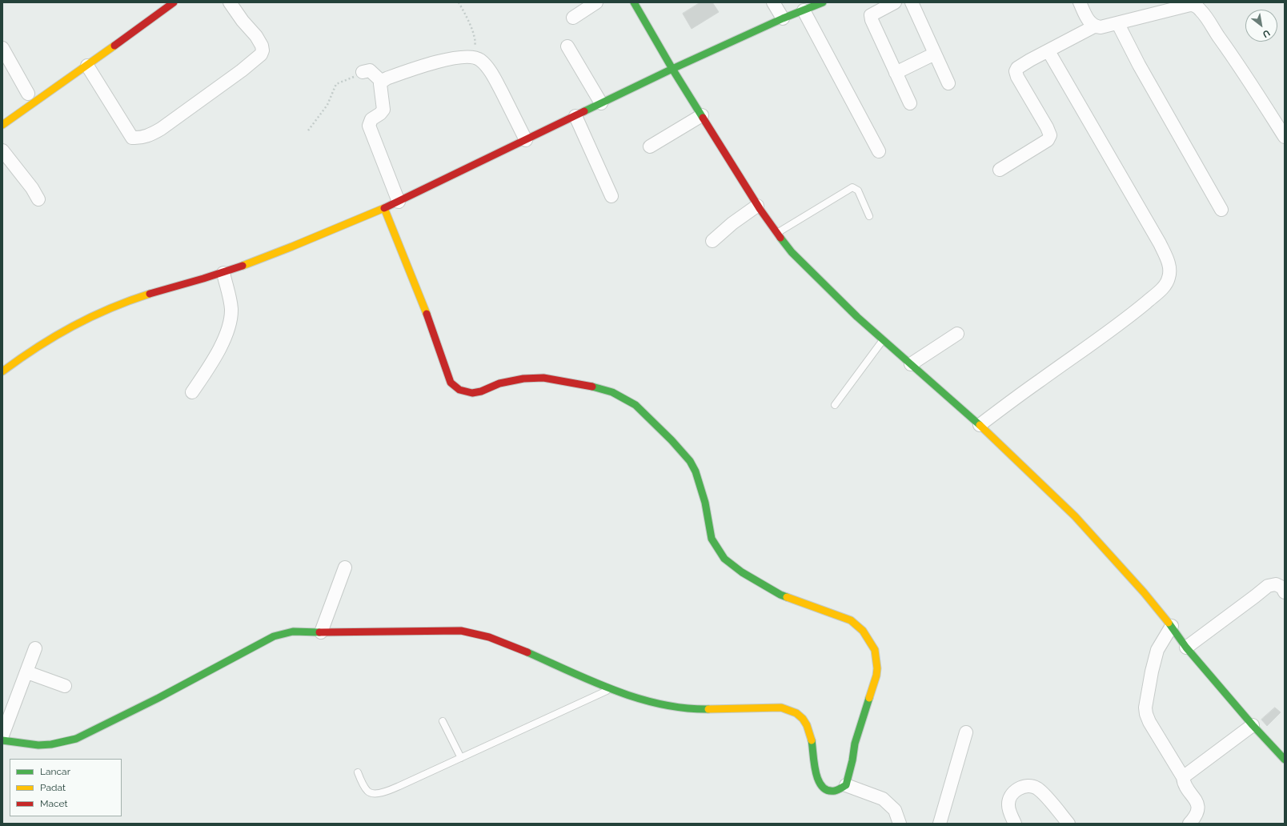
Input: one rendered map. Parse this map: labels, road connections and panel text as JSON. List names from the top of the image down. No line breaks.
{"legend":["Lancar","Padat","Macet"],"north":"bottom right"}
